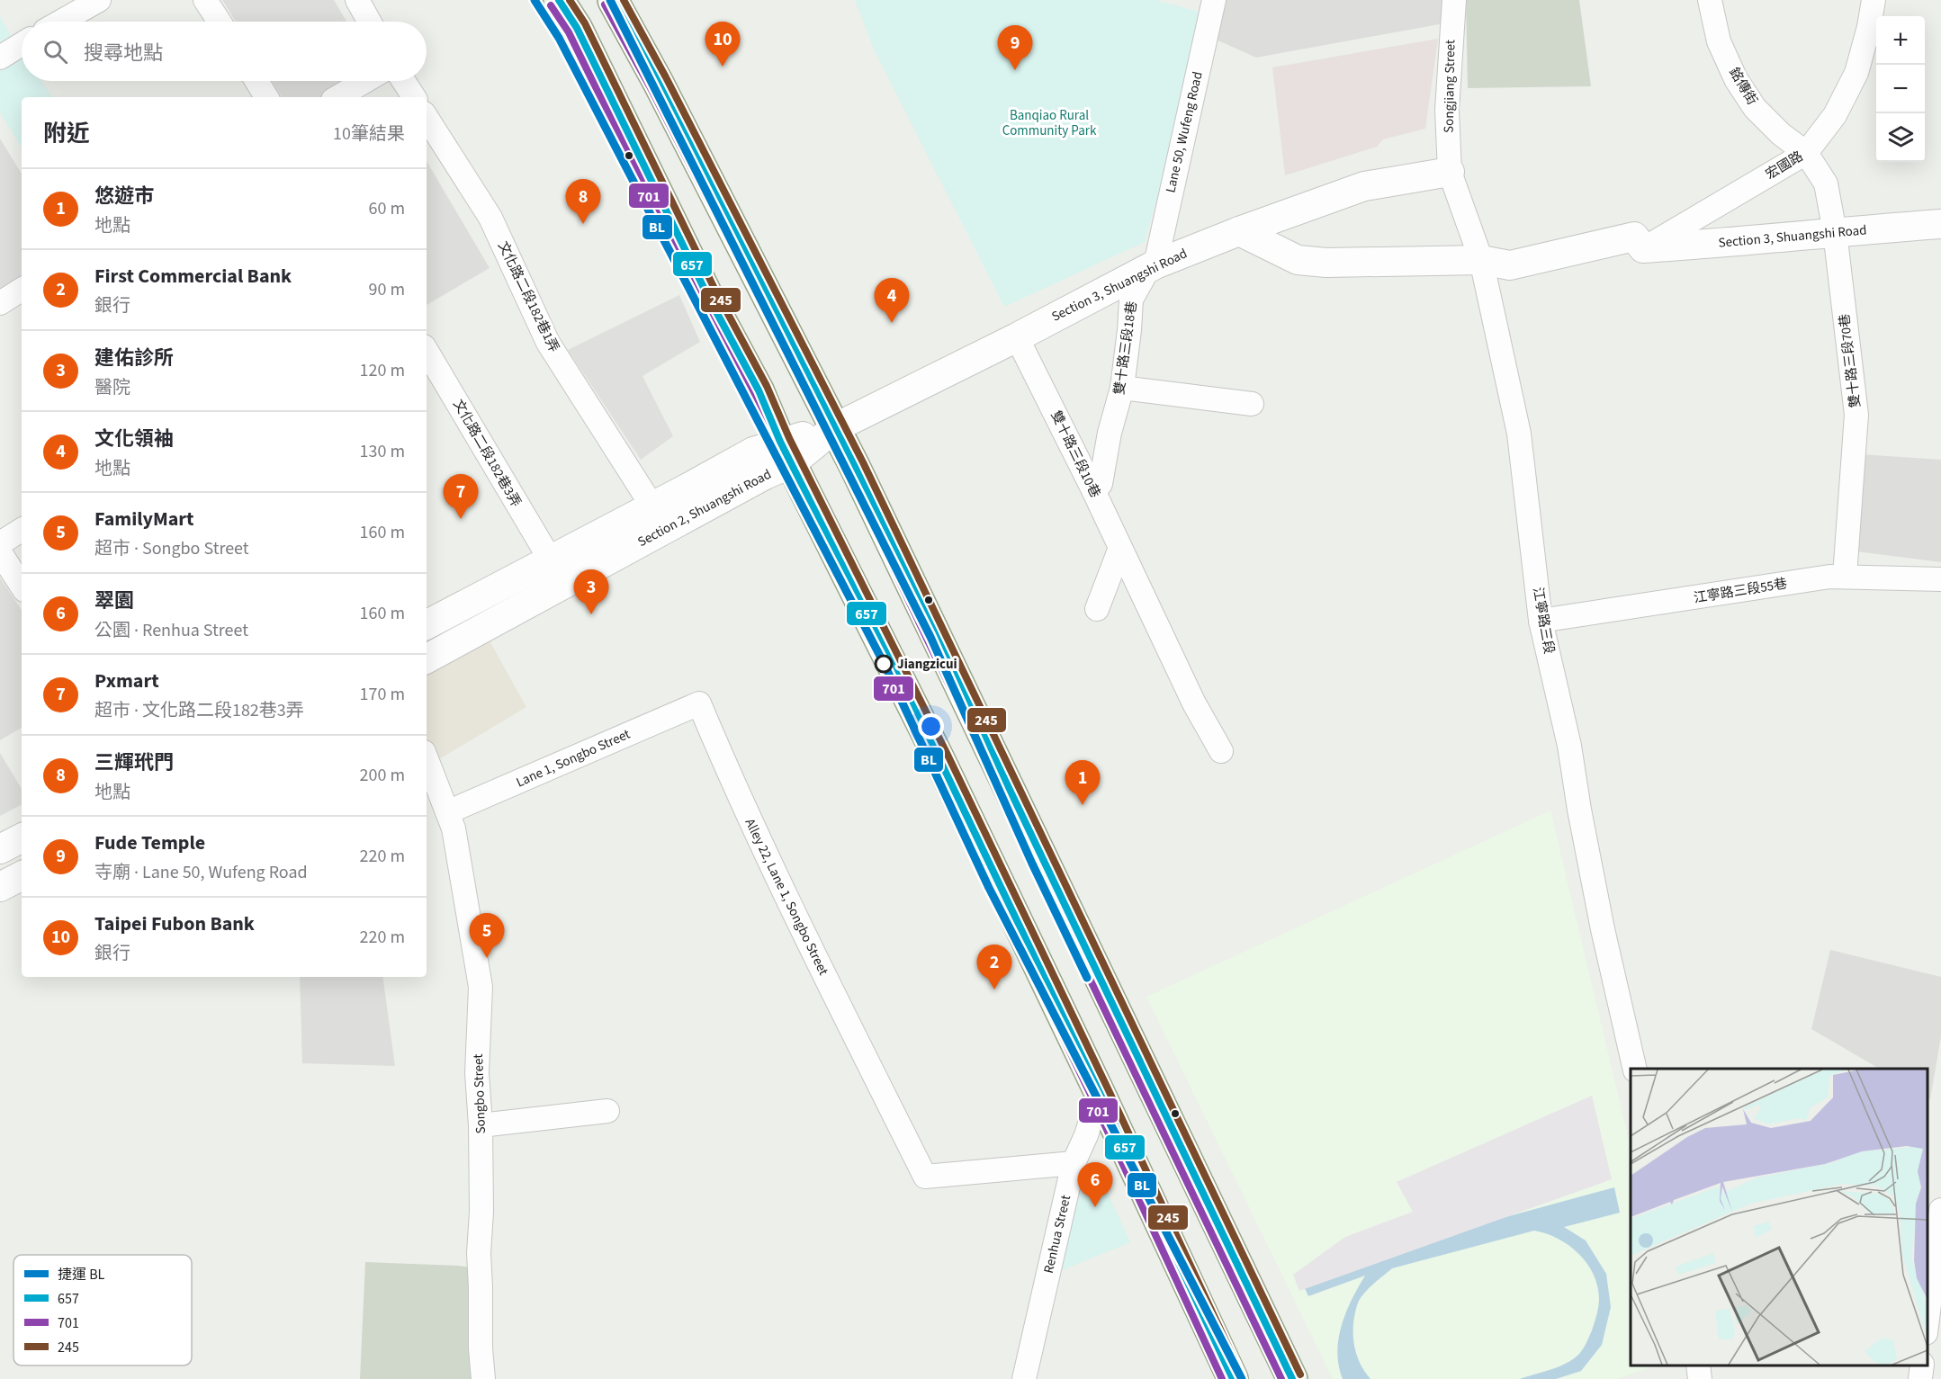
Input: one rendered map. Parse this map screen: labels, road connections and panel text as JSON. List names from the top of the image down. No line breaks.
{"streets":{"street":["Songjiang Street","銘傳街","Lane 50, Wufeng Road","宏國路","Section 3, Shuangshi Road","文化路二段182巷1弄","雙十路三段18巷","雙十路三段70巷","文化路二段182巷3弄","雙十路三段10巷","Section 2, Shuangshi Road","江寧路三段55巷","江寧路三段","Lane 1, Songbo Street","Alley 22, Lane 1, Songbo Street","Songbo Street","Renhua Street"]},"crossings":[["Songjiang Street","Section 3, Shuangshi Road"],["Songjiang Street","江寧路三段"],["銘傳街","宏國路"],["銘傳街","雙十路三段70巷"],["Lane 50, Wufeng Road","Section 3, Shuangshi Road"],["Lane 50, Wufeng Road","雙十路三段18巷"],["宏國路","Section 3, Shuangshi Road"],["宏國路","雙十路三段70巷"],["Section 3, Shuangshi Road","雙十路三段18巷"],["Section 3, Shuangshi Road","雙十路三段70巷"],["Section 3, Shuangshi Road","雙十路三段10巷"],["Section 3, Shuangshi Road","Section 2, Shuangshi Road"],["Section 3, Shuangshi Road","江寧路三段"],["文化路二段182巷1弄","Section 2, Shuangshi Road"],["雙十路三段18巷","雙十路三段10巷"],["雙十路三段70巷","江寧路三段55巷"],["文化路二段182巷3弄","Section 2, Shuangshi Road"],["江寧路三段55巷","江寧路三段"],["Lane 1, Songbo Street","Alley 22, Lane 1, Songbo Street"],["Lane 1, Songbo Street","Songbo Street"],["Alley 22, Lane 1, Songbo Street","Renhua Street"]],"parks":["Banqiao Rural Community Park"],"places":["Jiangzicui"],"lines":["metro line BL","transit line 657","transit line 245","transit line 701"],"legend":["捷運 BL","657","701","245"],"page":{"map_buttons":["+","−"],"pins":["10","9","8","4","7","3","1","5","2","6"],"search":"搜尋地點","heading":["附近","10筆結果"],"list":[{"mark":"1","name":"悠遊市","note":"地點","value":"60 m"},{"mark":"2","name":"First Commercial Bank","note":"銀行","value":"90 m"},{"mark":"3","name":"建佑診所","note":"醫院","value":"120 m"},{"mark":"4","name":"文化領袖","note":"地點","value":"130 m"},{"mark":"5","name":"FamilyMart","note":"超市 · Songbo Street","value":"160 m"},{"mark":"6","name":"翠園","note":"公園 · Renhua Street","value":"160 m"},{"mark":"7","name":"Pxmart","note":"超市 · 文化路二段182巷3弄","value":"170 m"},{"mark":"8","name":"三輝玳門","note":"地點","value":"200 m"},{"mark":"9","name":"Fude Temple","note":"寺廟 · Lane 50, Wufeng Road","value":"220 m"},{"mark":"10","name":"Taipei Fubon Bank","note":"銀行","value":"220 m"}]}}
